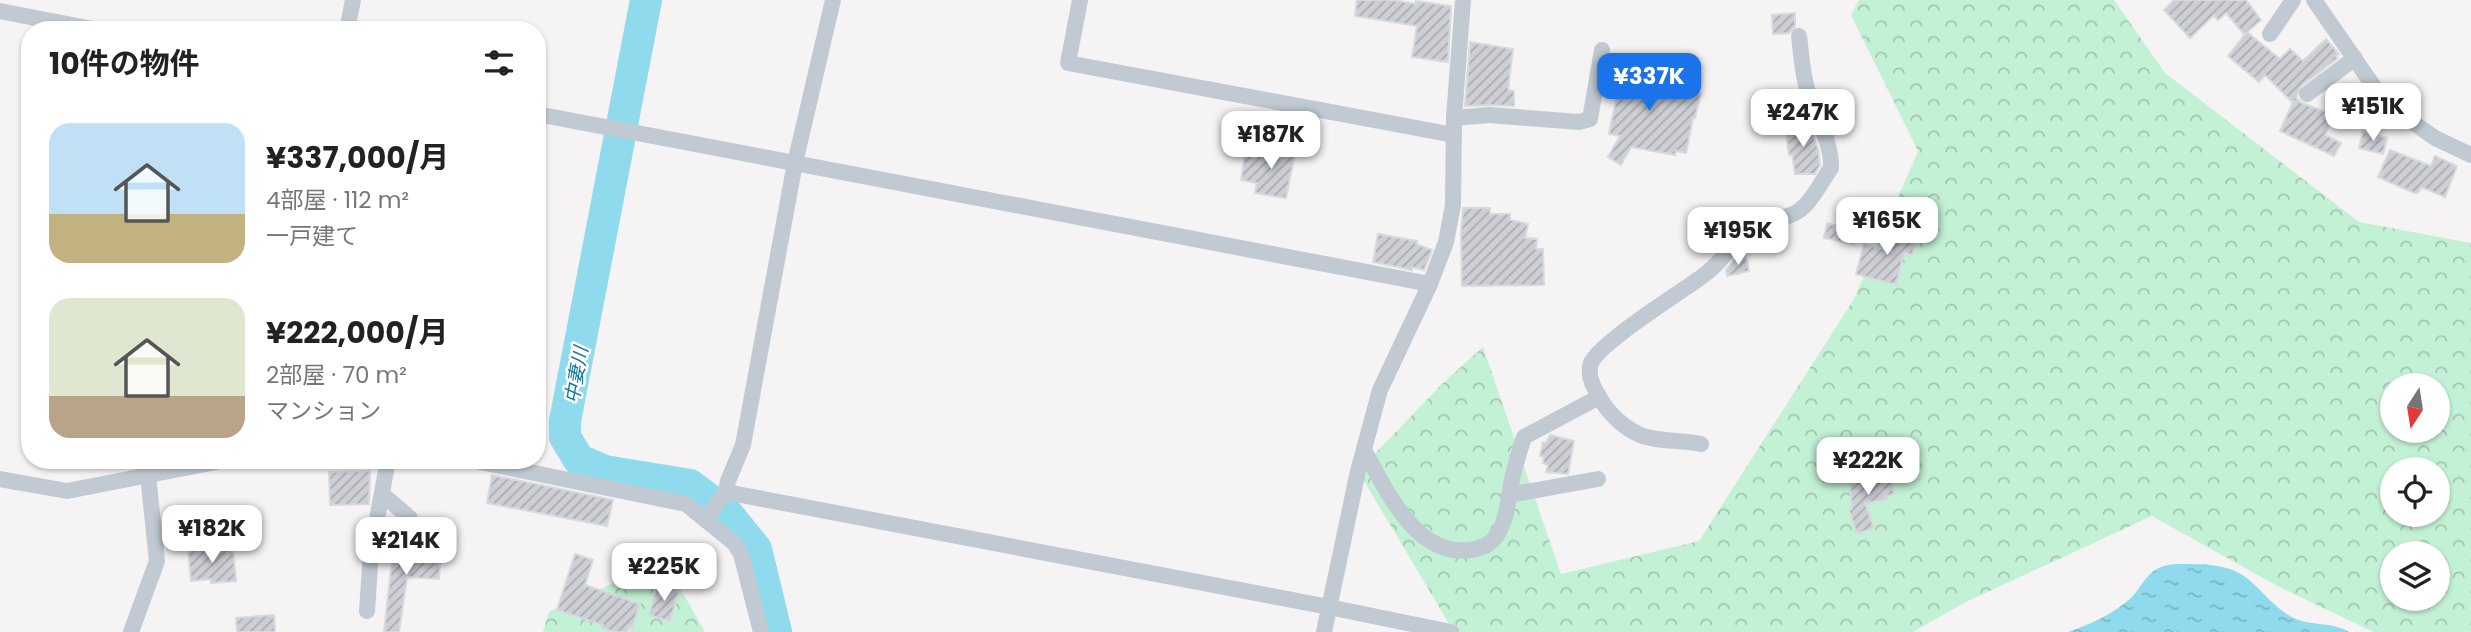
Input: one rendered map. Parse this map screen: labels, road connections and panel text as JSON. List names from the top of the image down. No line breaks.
{"water":["中妻川"],"north":"bottom","page":{"heading":"10件の物件","price":["¥337K","¥151K","¥247K","¥187K","¥165K","¥195K","¥222K","¥182K","¥214K","¥225K"],"list":[{"name":"¥337,000/月","note":"4部屋 · 112 m² · 一戸建て"},{"name":"¥222,000/月","note":"2部屋 · 70 m² · マンション"}]}}
